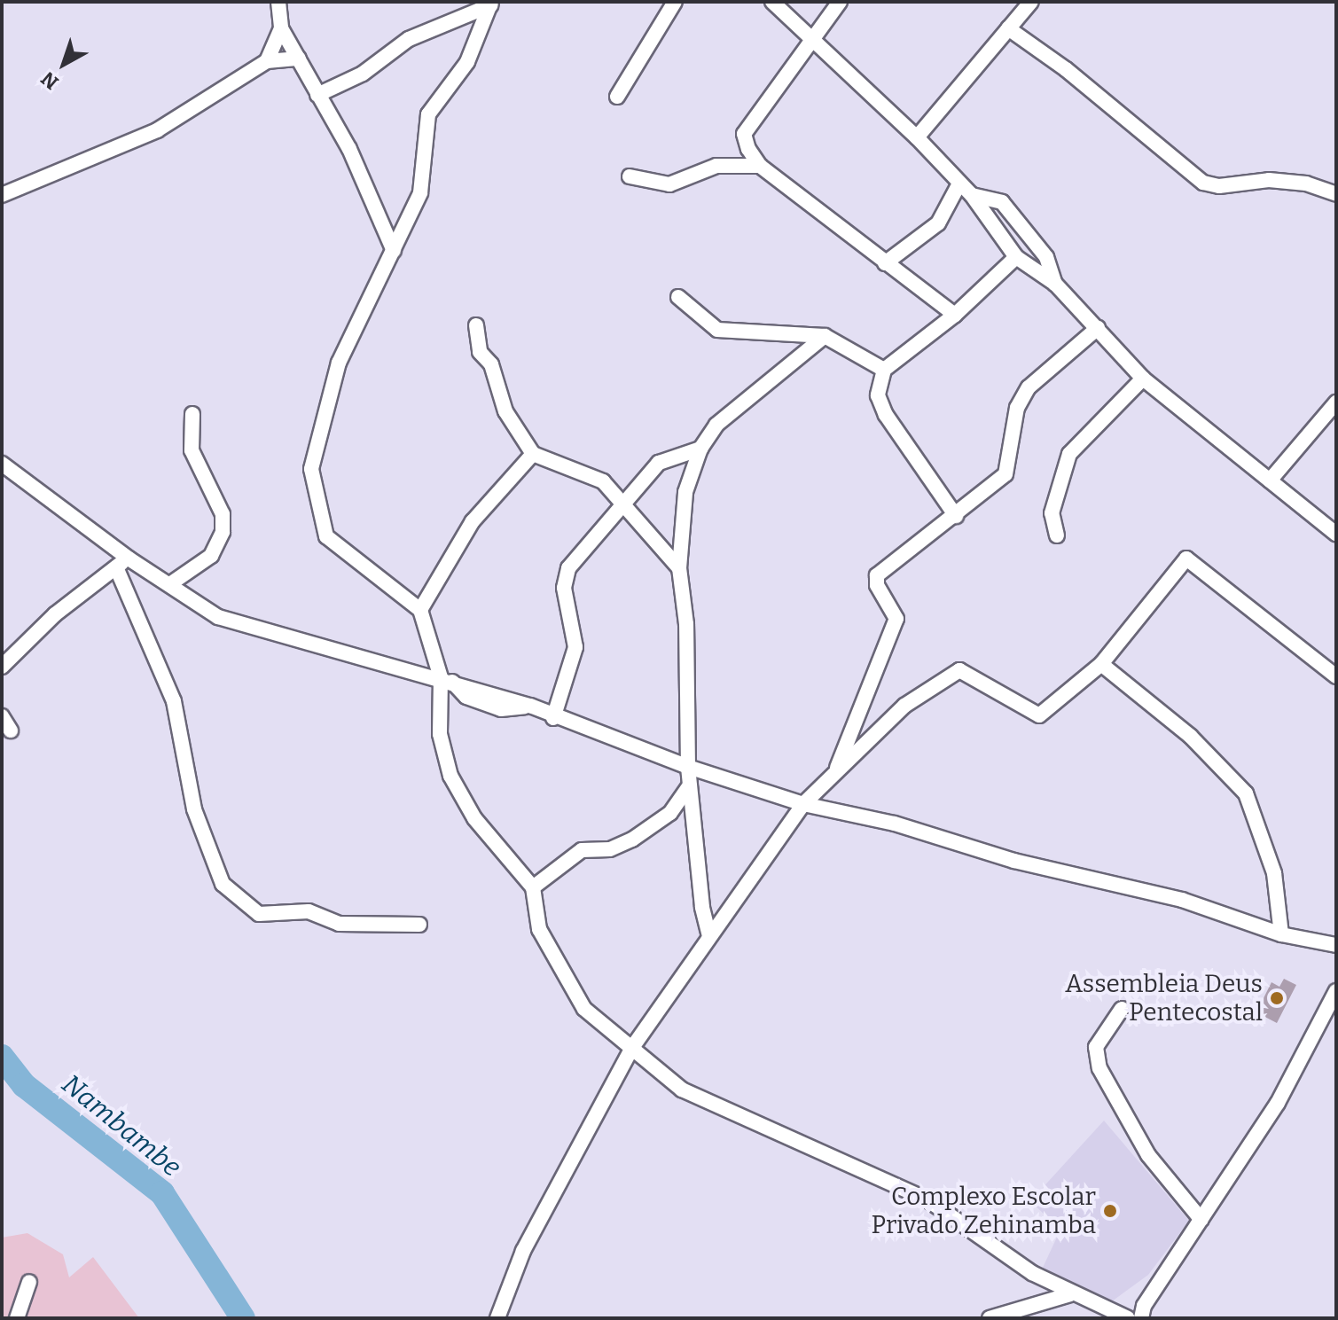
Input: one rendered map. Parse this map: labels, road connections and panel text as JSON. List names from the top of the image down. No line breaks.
{"water":["Nambambe"],"places":["Assembleia Deus Pentecostal","Complexo Escolar Privado Zehinamba"],"north":"bottom left"}
